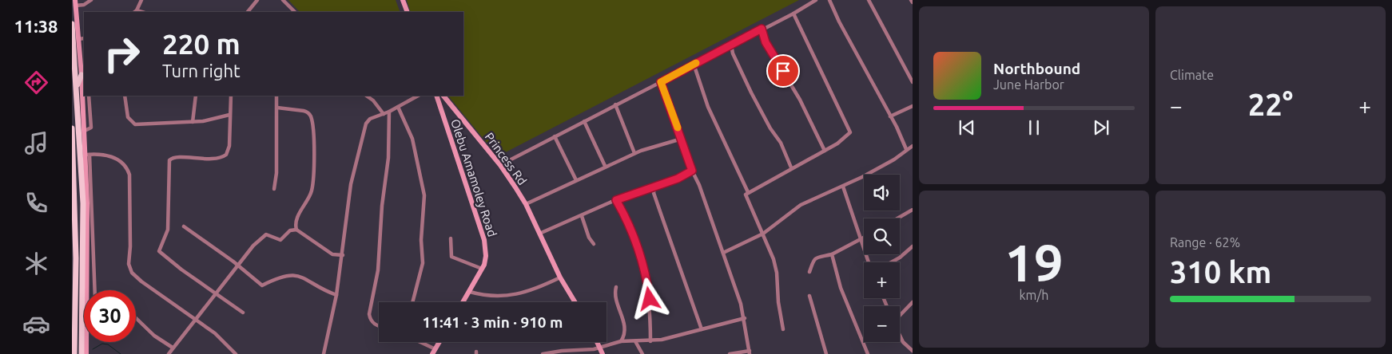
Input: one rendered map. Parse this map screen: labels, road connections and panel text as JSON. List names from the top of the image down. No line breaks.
{"streets":{"street":["Princess Rd","Olebu Amamoley Road"]},"page":{"tabs":"11:38","tile":["Climate",["19","km/h"],["Range · 62%","310 km"]],"turn":["220 m","Turn right"],"song":["Northbound","June Harbor"],"heat":["−","22°","+"],"map_buttons":["+","−"],"limit":"30","trip":"11:41 · 3 min · 910 m"}}
